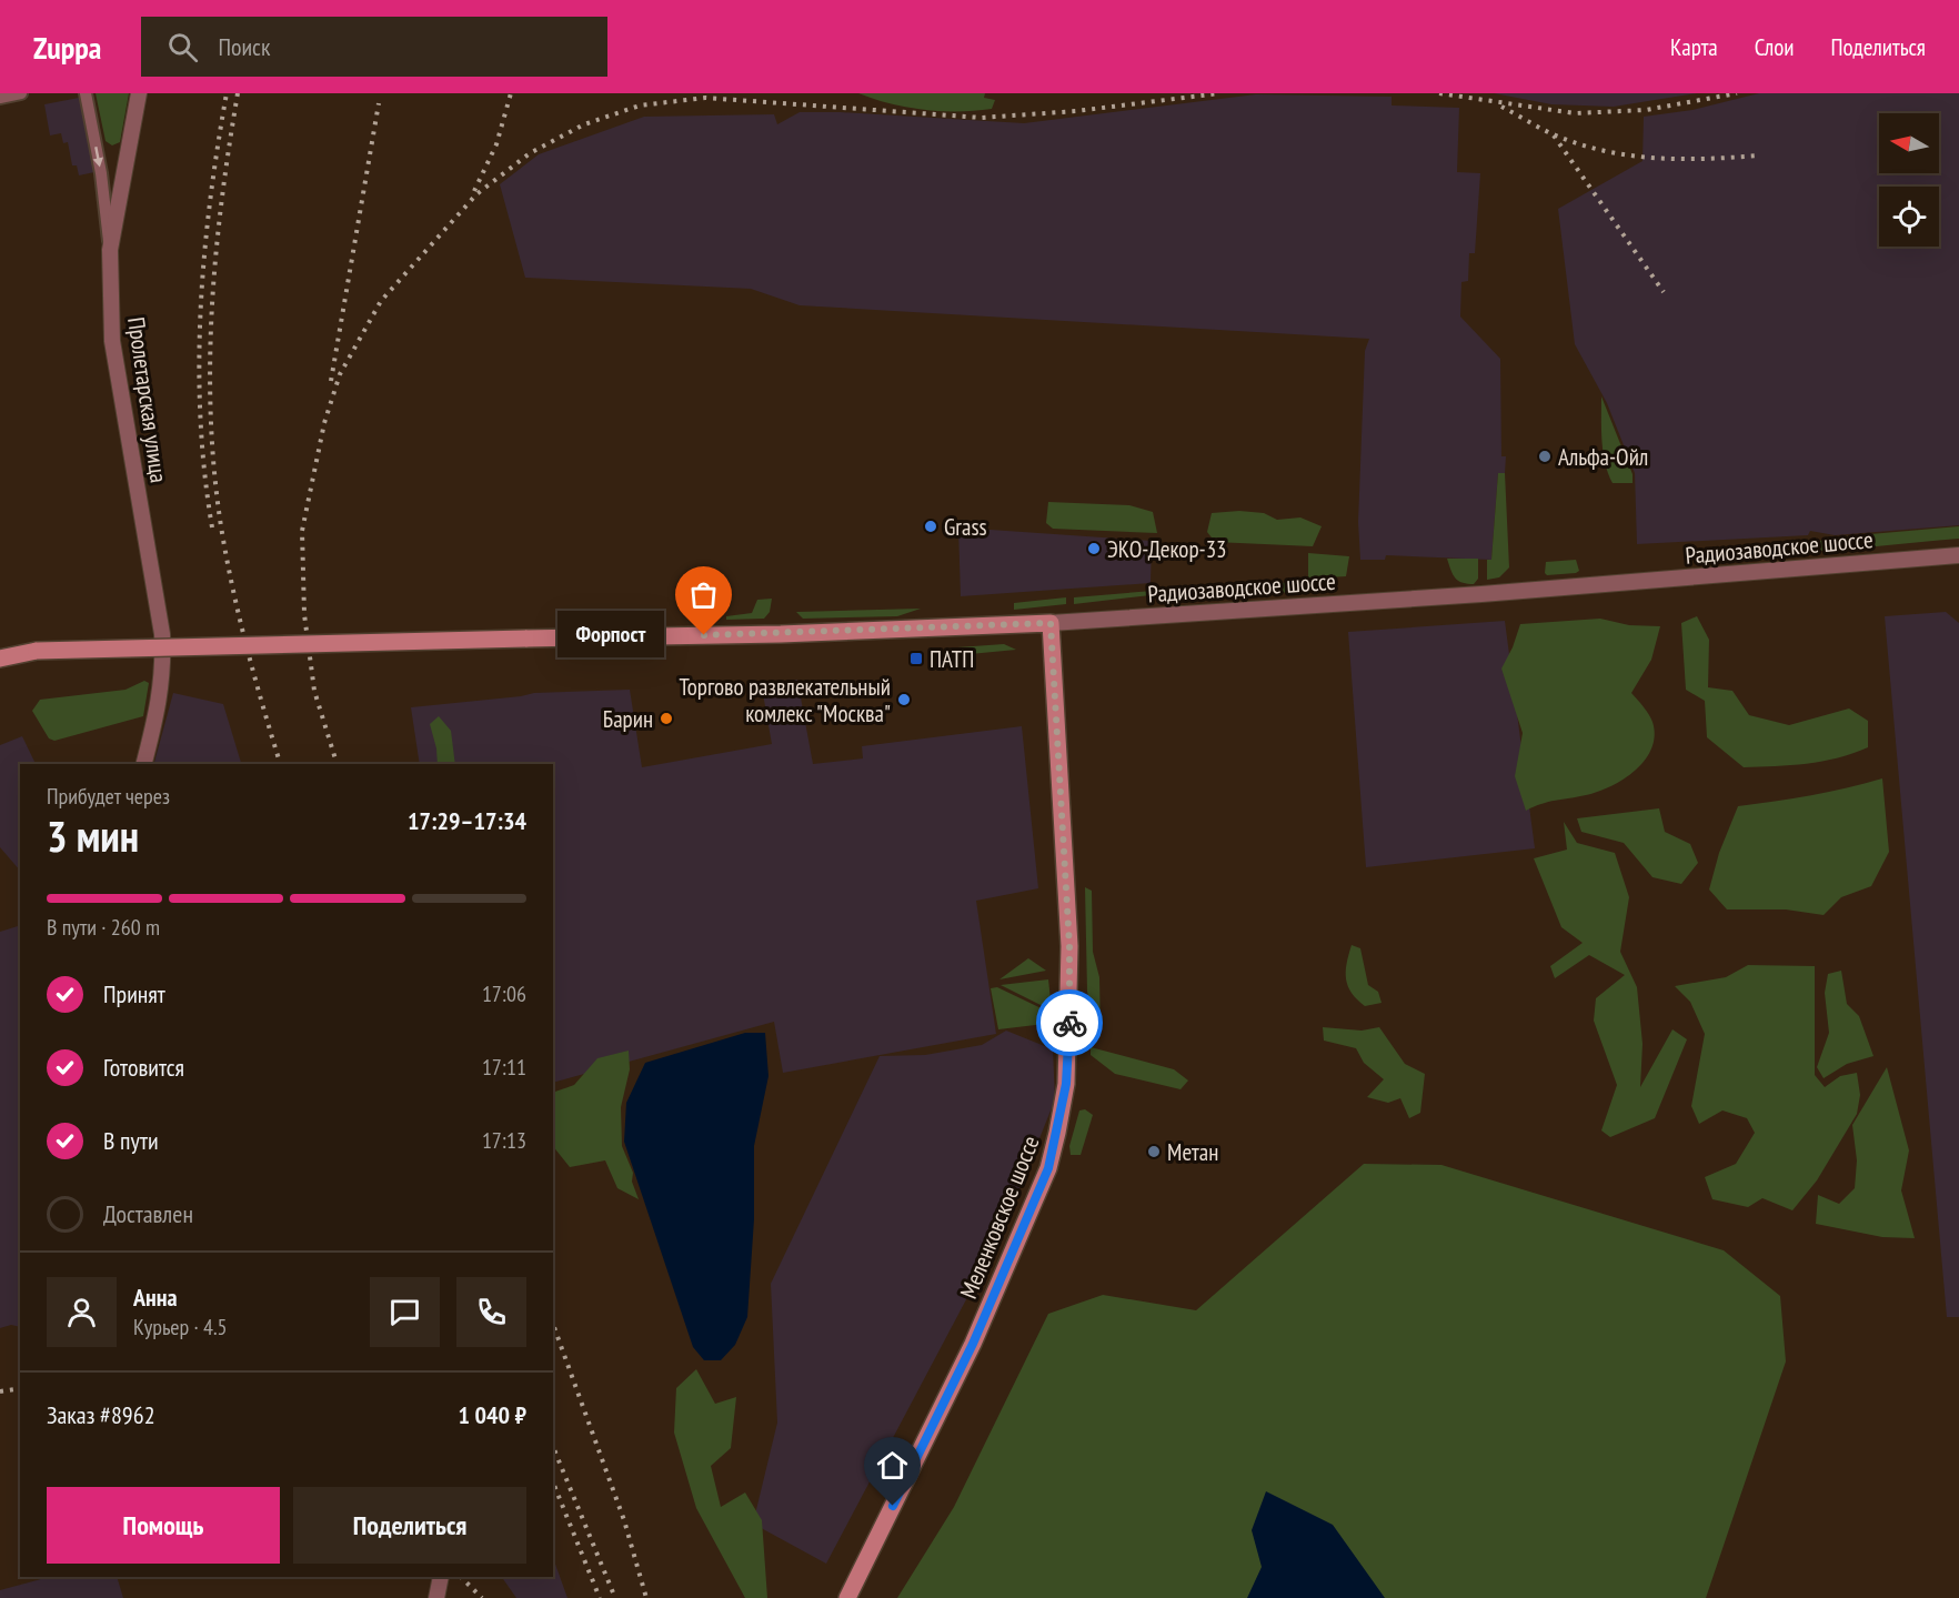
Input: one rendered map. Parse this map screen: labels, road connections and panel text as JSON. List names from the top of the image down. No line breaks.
{"streets":{"main road":["Радиозаводское шоссе","Меленковское шоссе"],"street":["Пролетарская улица"]},"crossings":[["Радиозаводское шоссе","Меленковское шоссе"]],"places":{"other":["Альфа-Ойл","Grass","ЭКО-Декор-33","Форпост","Торгово развлекательный комлекс \"Москва\"","Барин","Метан"],"transit":["ПАТП"]},"north":"left","page":{"header":"Zuppa","search":"Поиск","nav":["Карта","Слои","Поделиться"],"bubble":"Форпост","heading":["3 мин","Прибудет через","17:29–17:34"],"panel":["Анна","Курьер · 4.5","Заказ #8962","1 040 ₽"],"bar":"В пути · 260 m","list":[["Принят","17:06"],["Готовится","17:11"],["В пути","17:13"],"Доставлен"],"buttons":["Помощь","Поделиться"]}}
